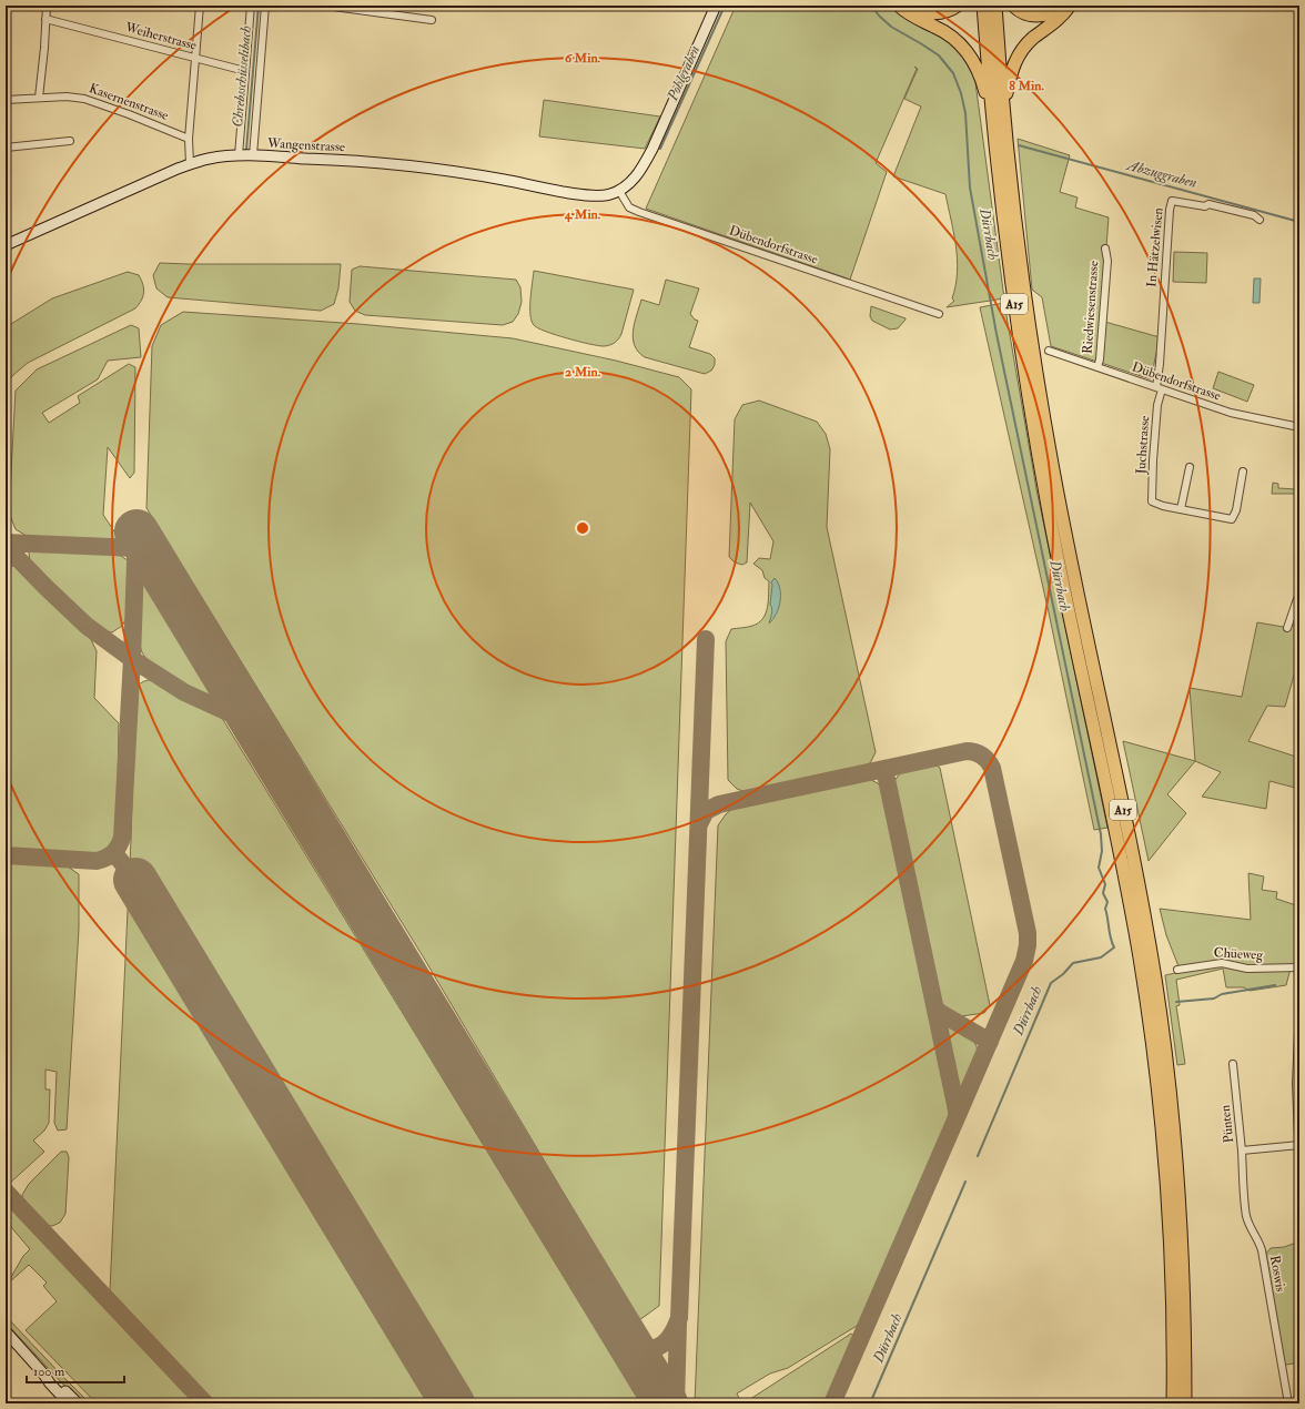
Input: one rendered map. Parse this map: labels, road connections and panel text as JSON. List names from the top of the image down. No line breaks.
{"streets":{"highway":["A15"],"main road":["Wangenstrasse"],"street":["Weiherstrasse","Kasernenstrasse","Dübendorfstrasse","In Hätzelwisen","Riedwiesenstrasse","Juchstrasse","Chüeweg","Pünten","Roswis"]},"crossings":[["Wangenstrasse","Dübendorfstrasse"],["Dübendorfstrasse","In Hätzelwisen"],["Dübendorfstrasse","Riedwiesenstrasse"],["Dübendorfstrasse","Juchstrasse"],["In Hätzelwisen","Juchstrasse"],["Pünten","Roswis"]],"water":["Pohlgraben","Chrebsschüsselibach","Abzuggraben","Dürrbach"],"scale_bar":"100 m","rings":["6 Min.","8 Min.","4 Min.","2 Min."]}
